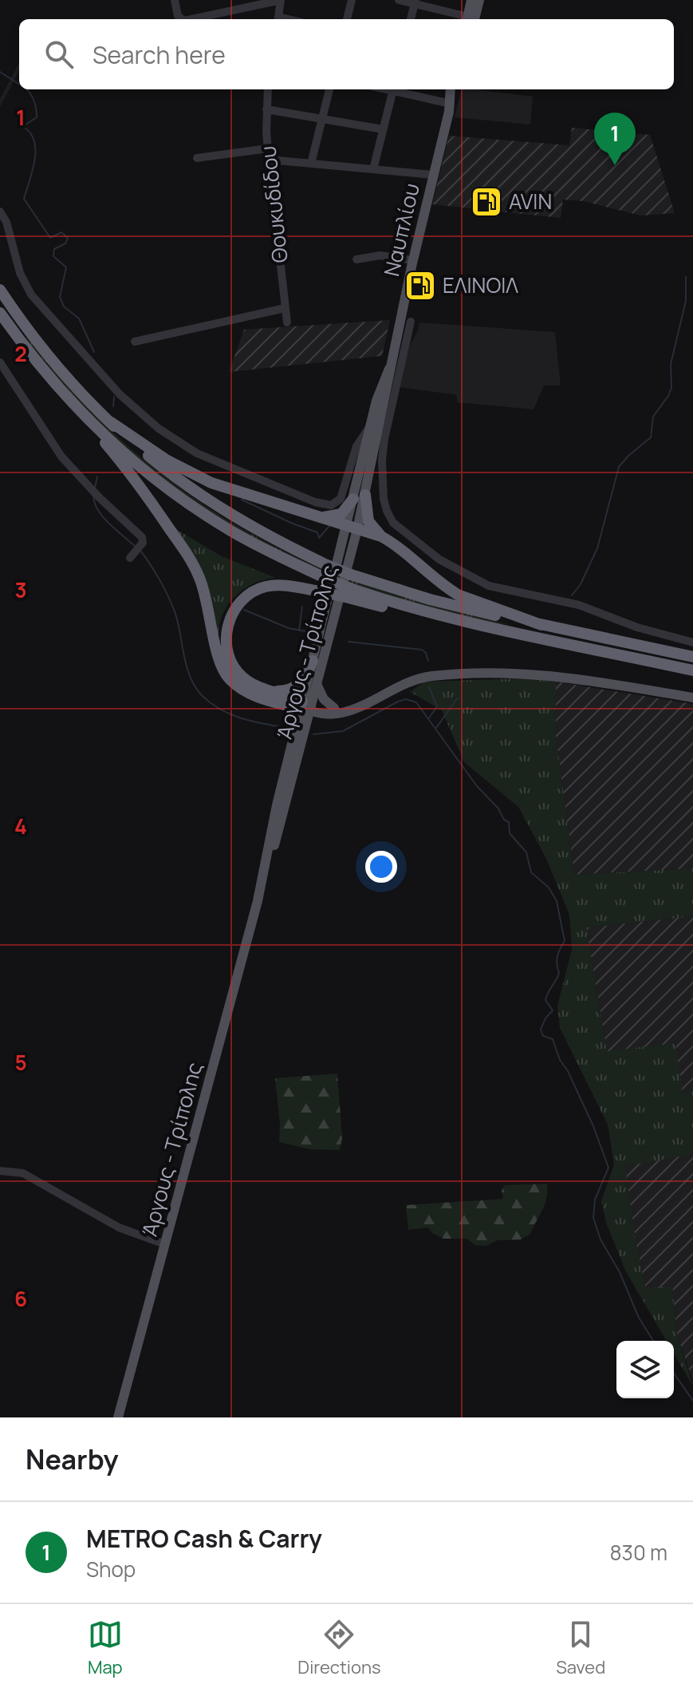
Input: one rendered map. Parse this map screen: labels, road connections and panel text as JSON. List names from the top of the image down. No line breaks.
{"streets":{"main road":["Ναυπλίου","Άργους - Τρίπολης"],"street":["Θουκυδίδου"]},"crossings":[["Ναυπλίου","Άργους - Τρίπολης"]],"places":{"fuel station":["AVIN","ΕΛΙΝΟΙΛ"]},"page":{"search":"Search here","pins":"1","heading":"Nearby","list":[{"mark":"1","name":"METRO Cash & Carry","note":"Shop","value":"830 m"}],"nav":["Map","Directions","Saved"]},"grid":{"rows":["1","2","3","4","5","6"]}}
